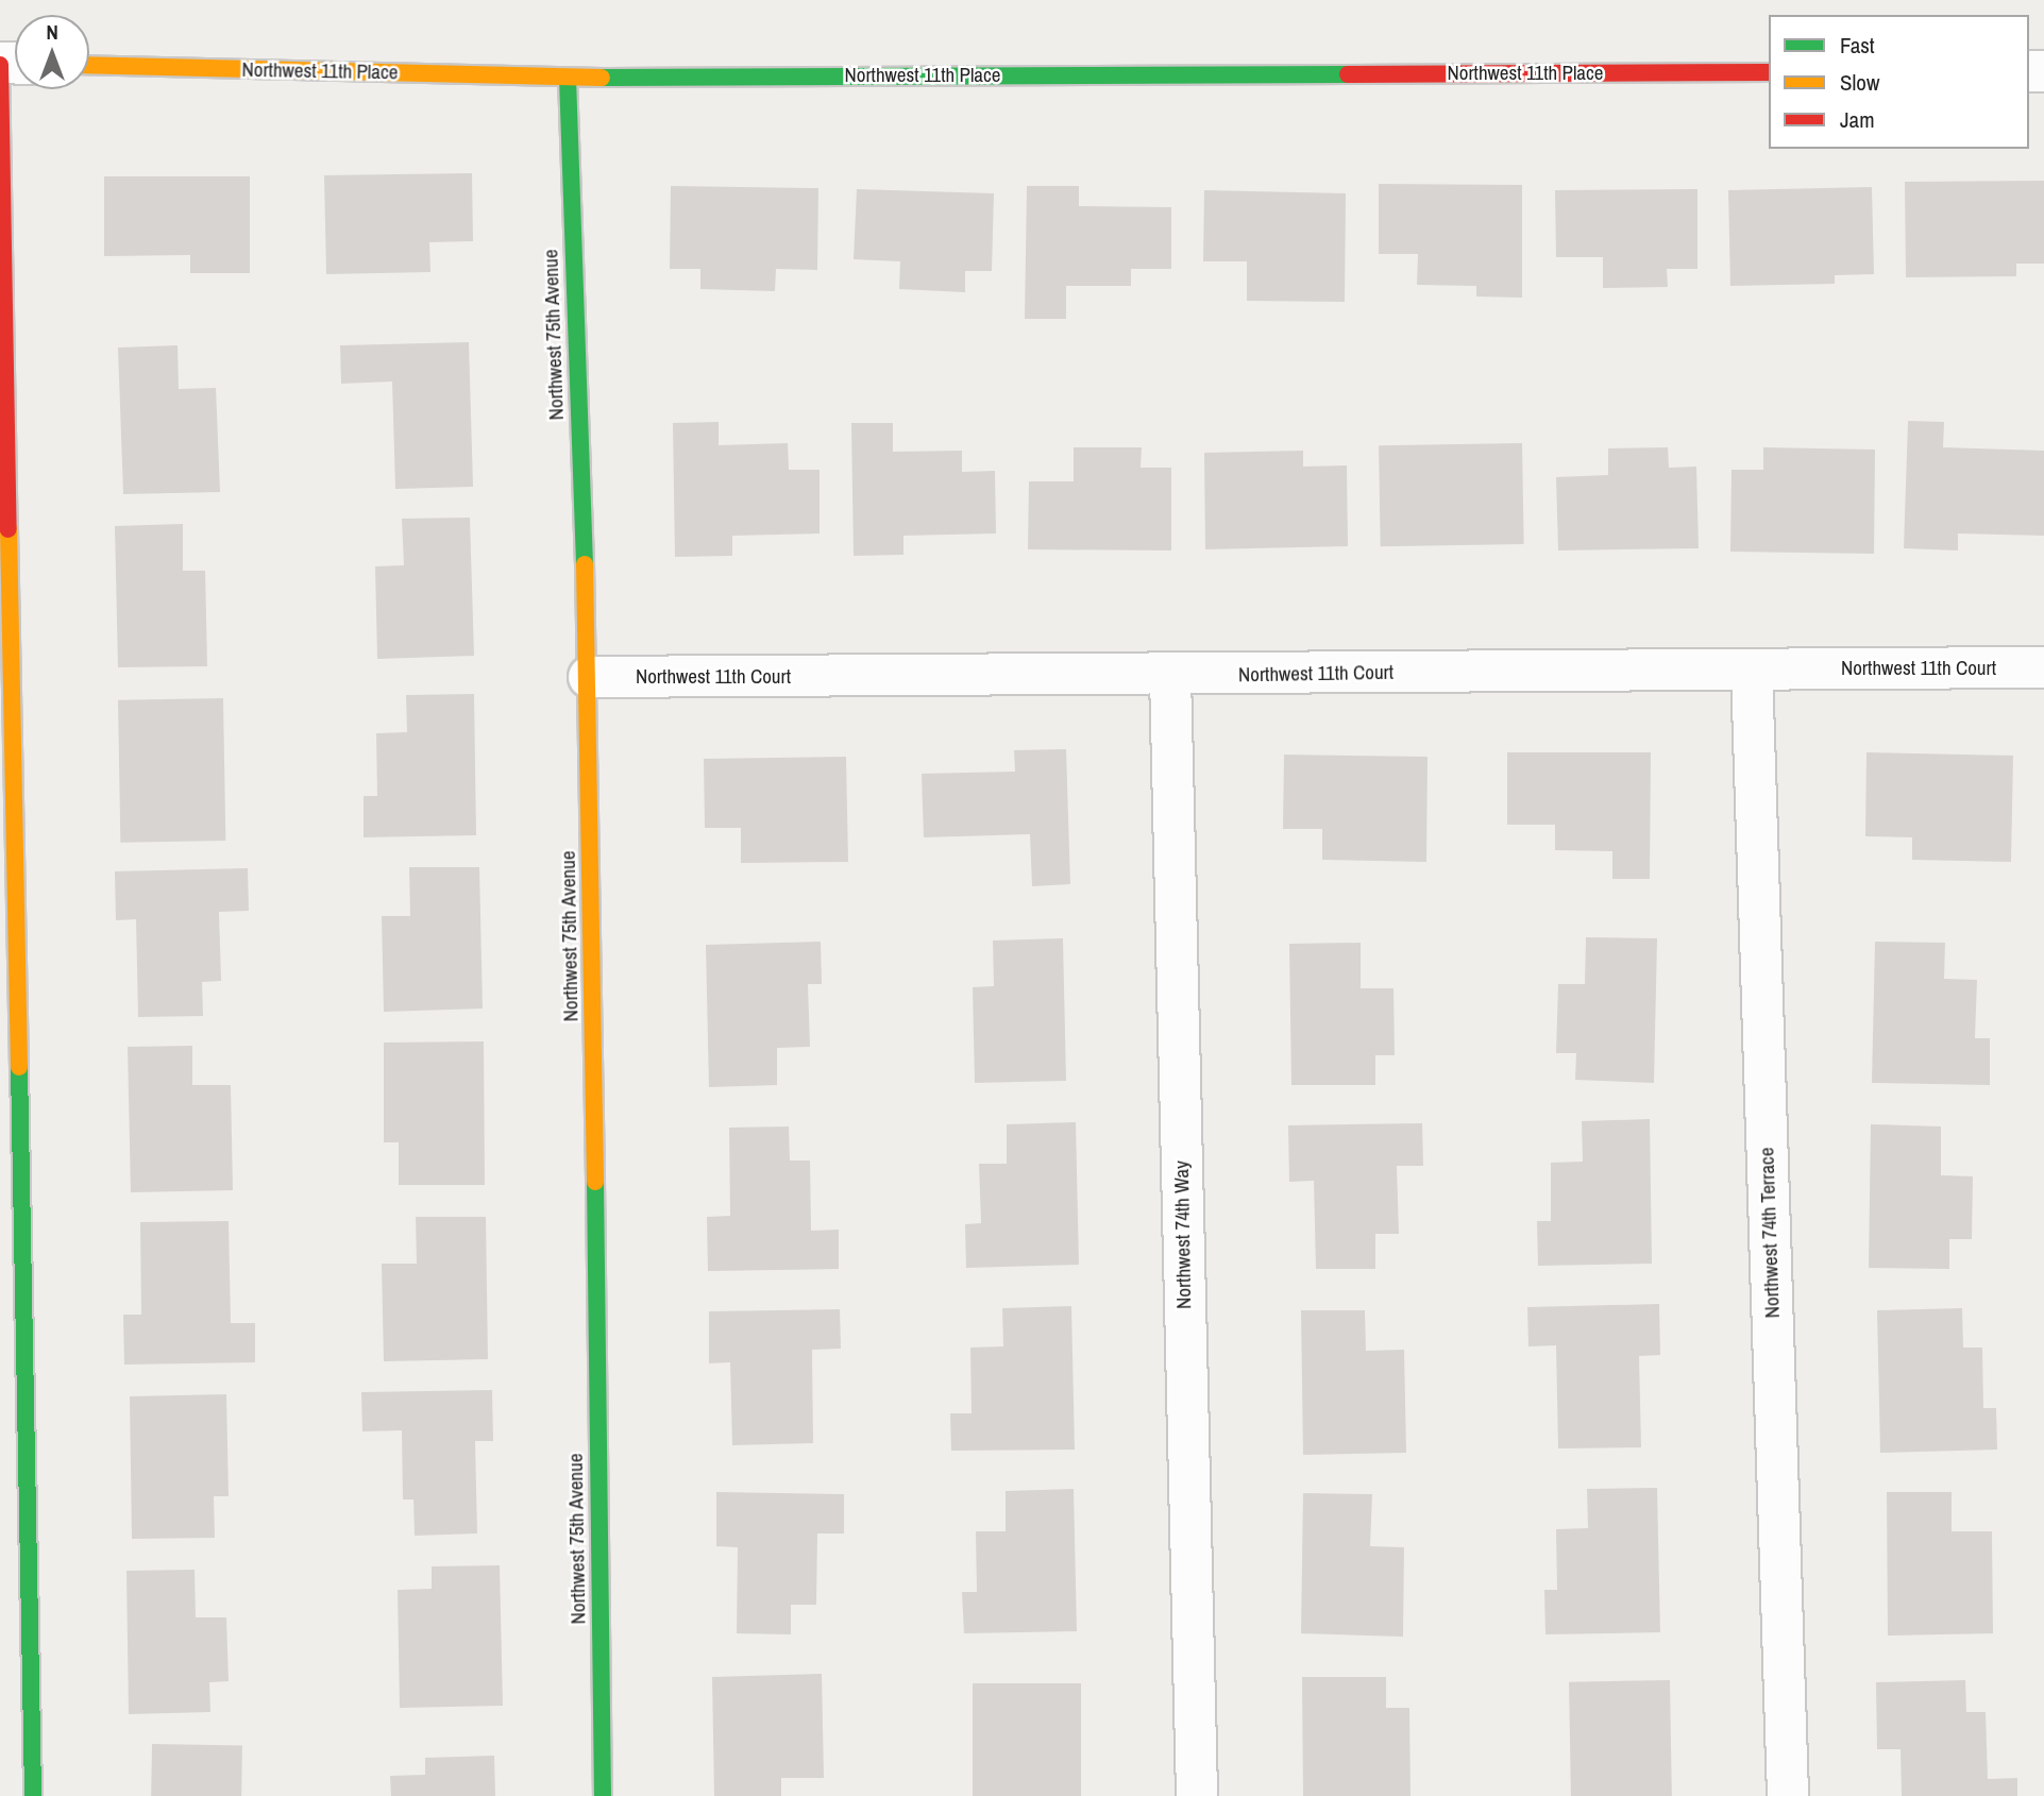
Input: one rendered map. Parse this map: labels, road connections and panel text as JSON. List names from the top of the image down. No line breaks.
{"streets":{"street":["Northwest 11th Place","Northwest 75th Avenue","Northwest 11th Court","Northwest 74th Terrace","Northwest 74th Way"]},"crossings":[["Northwest 11th Place","Northwest 75th Avenue"],["Northwest 75th Avenue","Northwest 11th Court"],["Northwest 11th Court","Northwest 74th Terrace"],["Northwest 11th Court","Northwest 74th Way"]],"legend":["Fast","Slow","Jam"],"north":"top"}
